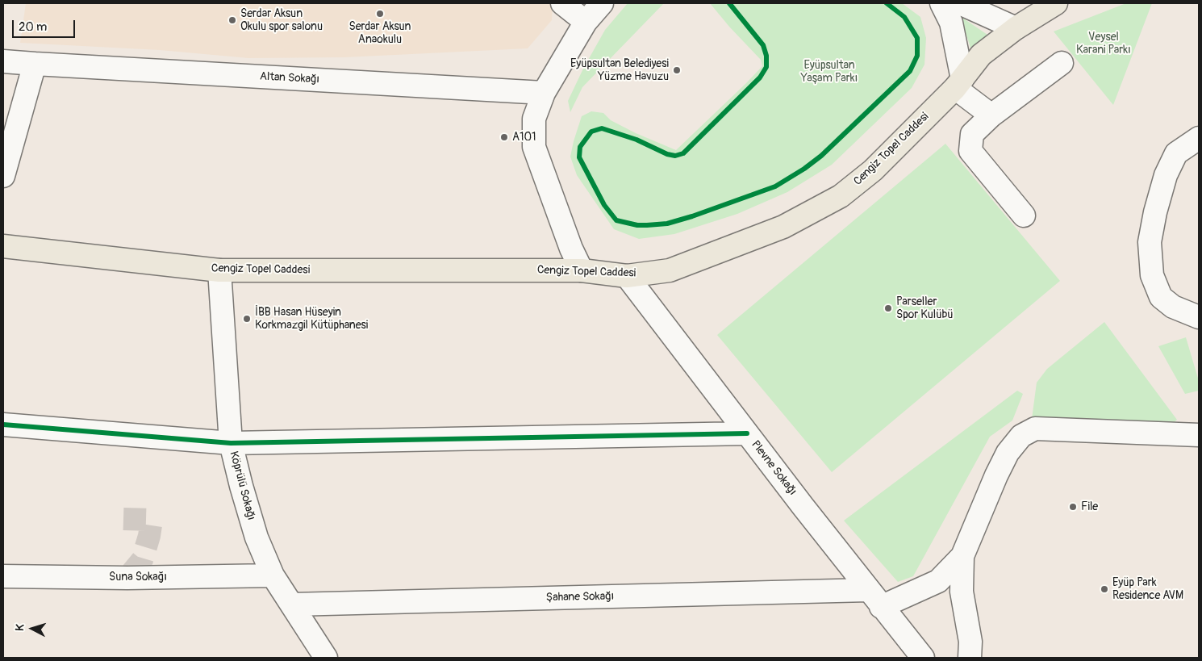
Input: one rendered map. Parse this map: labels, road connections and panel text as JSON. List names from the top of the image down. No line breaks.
{"streets":{"main road":["Cengiz Topel Caddesi"],"street":["Altan Sokağı","Plevne Sokağı","Köprülü Sokağı","Suna Sokağı","Şahane Sokağı"]},"crossings":[["Cengiz Topel Caddesi","Plevne Sokağı"],["Cengiz Topel Caddesi","Köprülü Sokağı"],["Plevne Sokağı","Şahane Sokağı"],["Köprülü Sokağı","Suna Sokağı"],["Köprülü Sokağı","Şahane Sokağı"]],"parks":["Veysel Karani Parkı","Eyüpsultan Yaşam Parkı"],"places":["Serdar Aksun Anaokulu","Serdar Aksun Okulu spor salonu","Eyüpsultan Belediyesi Yüzme Havuzu","A101","Parseller Spor Kulübü","İBB Hasan Hüseyin Korkmazgil Kütüphanesi","File","Eyüp Park Residence AVM"],"scale_bar":"20 m","north":"left"}
